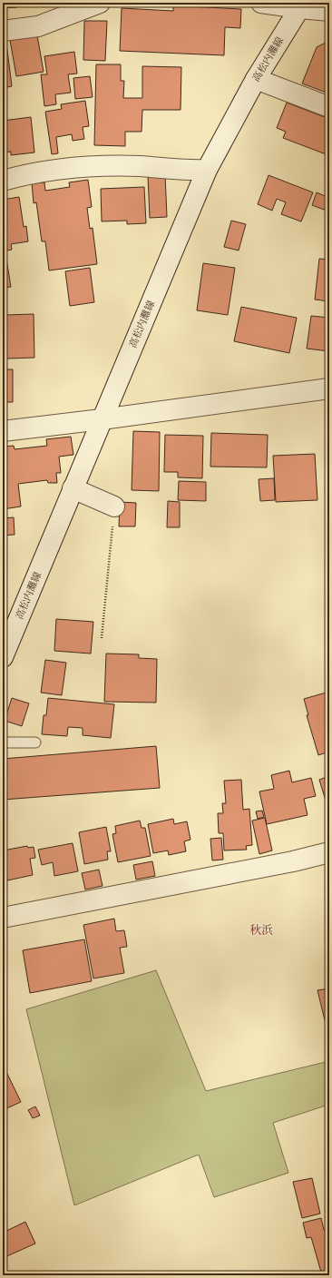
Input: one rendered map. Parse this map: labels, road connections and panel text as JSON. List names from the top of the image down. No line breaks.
{"streets":{"street":["高松内灘線"]},"districts":["秋浜"]}
